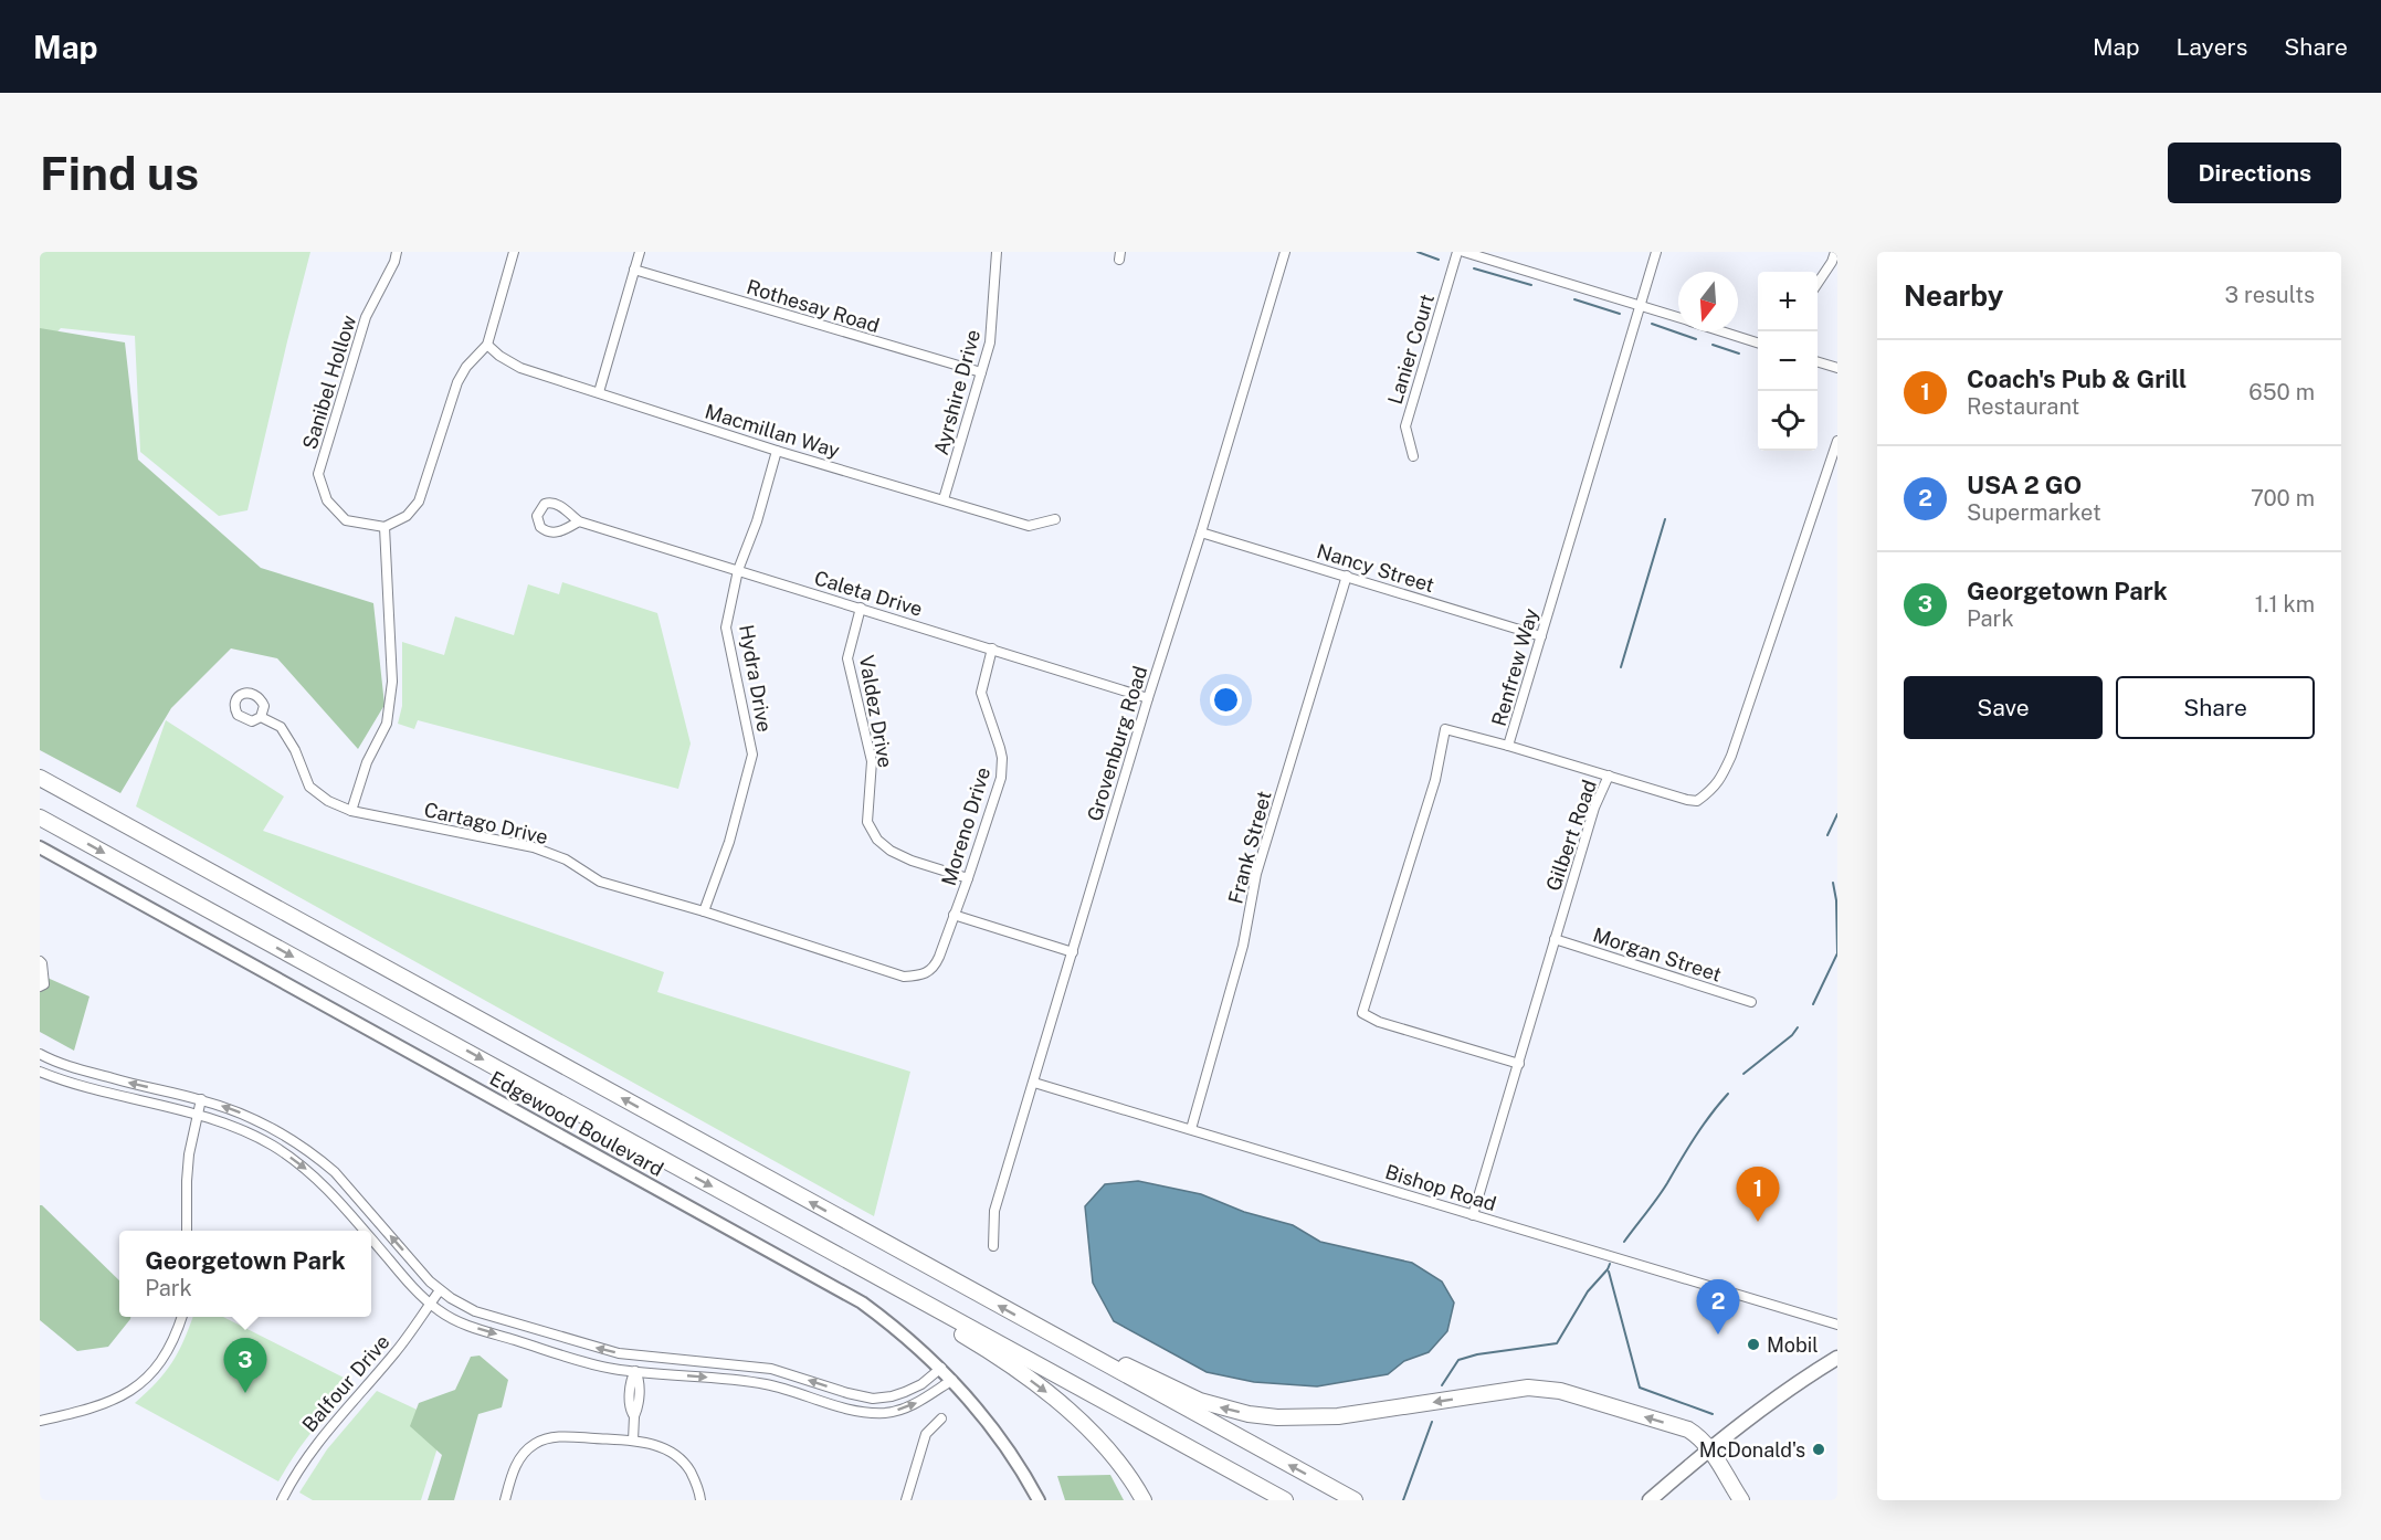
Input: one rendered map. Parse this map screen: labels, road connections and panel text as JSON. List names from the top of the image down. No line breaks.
{"streets":{"street":["Rothesay Road","Lanier Court","Sanibel Hollow","Ayrshire Drive","Macmillan Way","Nancy Street","Caleta Drive","Renfrew Way","Hydra Drive","Valdez Drive","Grovenburg Road","Cartago Drive","Moreno Drive","Gilbert Road","Frank Street","Morgan Street","Edgewood Boulevard","Bishop Road","Balfour Drive"]},"crossings":[["Rothesay Road","Ayrshire Drive"],["Ayrshire Drive","Macmillan Way"],["Macmillan Way","Hydra Drive"],["Nancy Street","Renfrew Way"],["Nancy Street","Grovenburg Road"],["Nancy Street","Frank Street"],["Caleta Drive","Hydra Drive"],["Caleta Drive","Valdez Drive"],["Caleta Drive","Grovenburg Road"],["Caleta Drive","Moreno Drive"],["Renfrew Way","Gilbert Road"],["Hydra Drive","Cartago Drive"],["Valdez Drive","Moreno Drive"],["Grovenburg Road","Bishop Road"],["Cartago Drive","Moreno Drive"],["Gilbert Road","Morgan Street"],["Gilbert Road","Bishop Road"],["Frank Street","Bishop Road"]],"places":["Mobil","McDonald's"],"north":"bottom","page":{"header":"Map","nav":["Map","Layers","Share"],"buttons":["Directions",["Save","Share"]],"title":"Find us","heading":["Nearby","3 results"],"map_buttons":["+","−"],"list":[{"mark":"1","name":"Coach's Pub & Grill","note":"Restaurant","value":"650 m"},{"mark":"2","name":"USA 2 GO","note":"Supermarket","value":"700 m"},{"mark":"3","name":"Georgetown Park","note":"Park","value":"1.1 km"}],"pins":["1","2","3"],"popup":["Georgetown Park","Park"]}}
